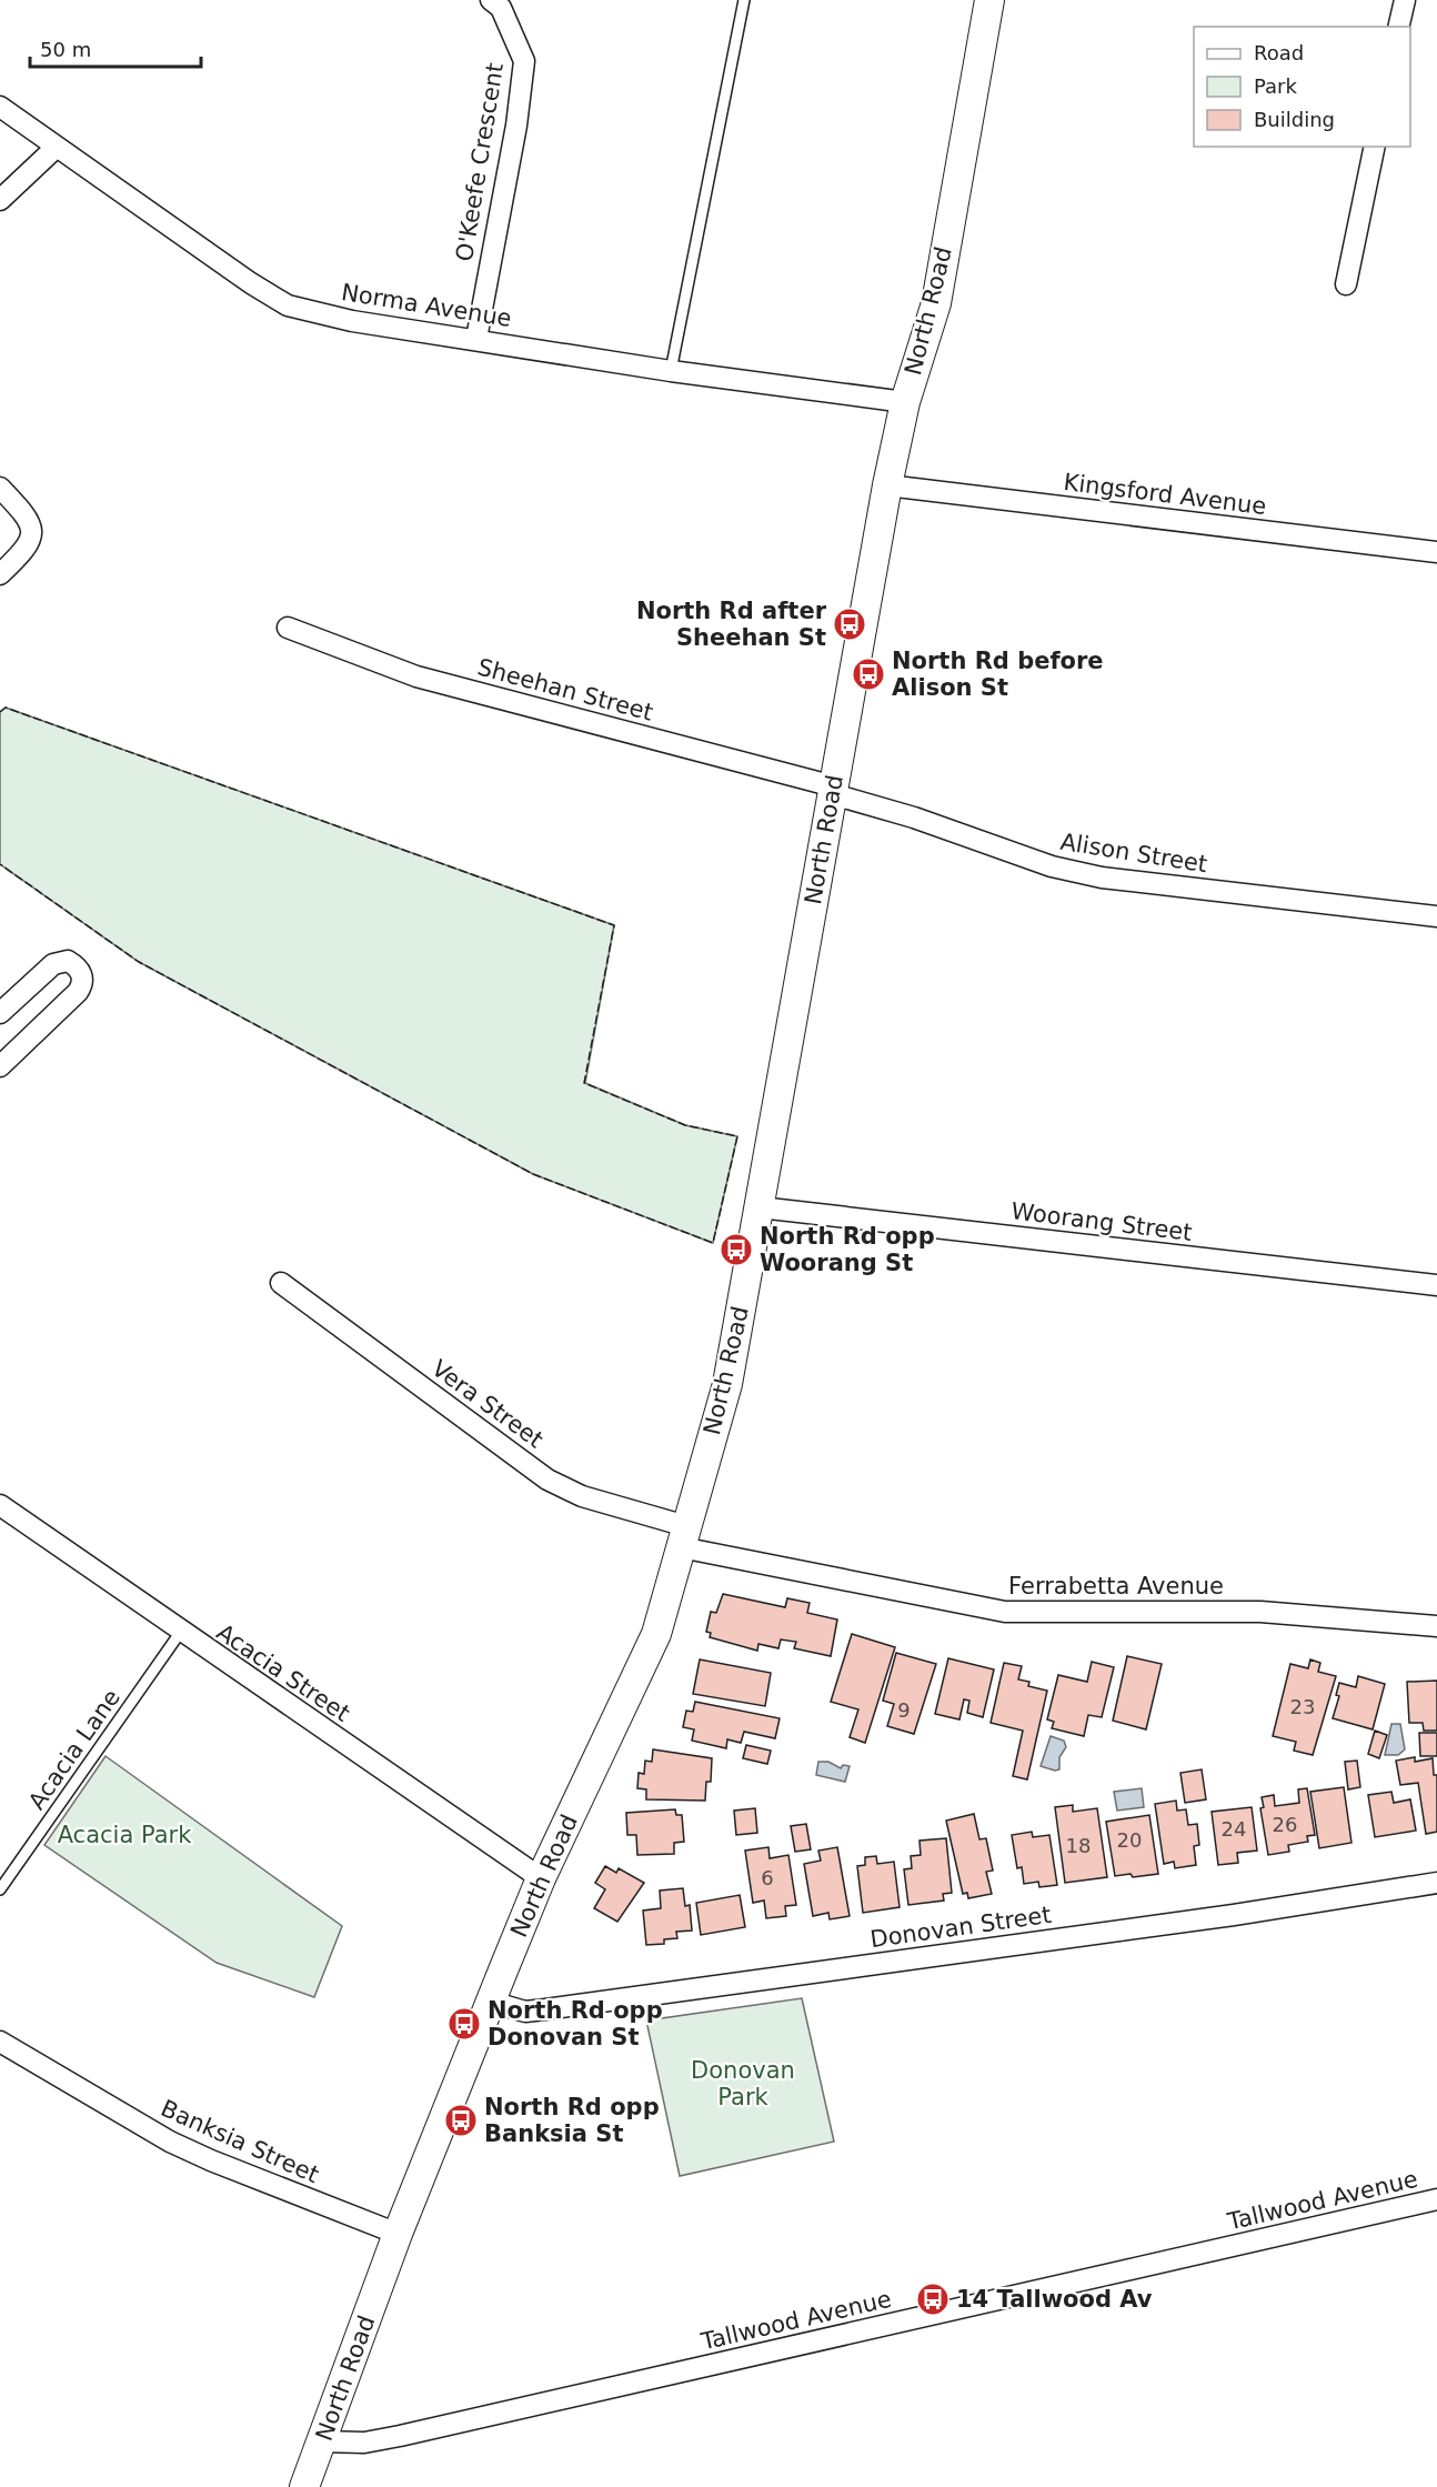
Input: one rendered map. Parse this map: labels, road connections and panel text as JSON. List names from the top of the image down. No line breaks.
{"streets":{"street":["O'Keefe Crescent","Norma Avenue","North Road","Kingsford Avenue","Sheehan Street","Alison Street","Woorang Street","Vera Street","Ferrabetta Avenue","Acacia Street","Donovan Street","Banksia Street","Tallwood Avenue"],"lane":["Acacia Lane"]},"crossings":[["O'Keefe Crescent","Norma Avenue"],["Norma Avenue","North Road"],["North Road","Kingsford Avenue"],["North Road","Sheehan Street"],["North Road","Alison Street"],["North Road","Woorang Street"],["North Road","Vera Street"],["North Road","Ferrabetta Avenue"],["North Road","Acacia Street"],["North Road","Donovan Street"],["North Road","Banksia Street"],["North Road","Tallwood Avenue"],["Sheehan Street","Alison Street"],["Vera Street","Ferrabetta Avenue"],["Acacia Street","Acacia Lane"]],"parks":["Acacia Park","Donovan Park"],"places":{"bus stop":["North Rd after Sheehan St","North Rd before Alison St","North Rd opp Woorang St","North Rd opp Donovan St","North Rd opp Banksia St","14 Tallwood Av"]},"house_numbers":["23","9","26","24","20","18","6"],"legend":["Road","Park","Building"],"scale_bar":"50 m"}
